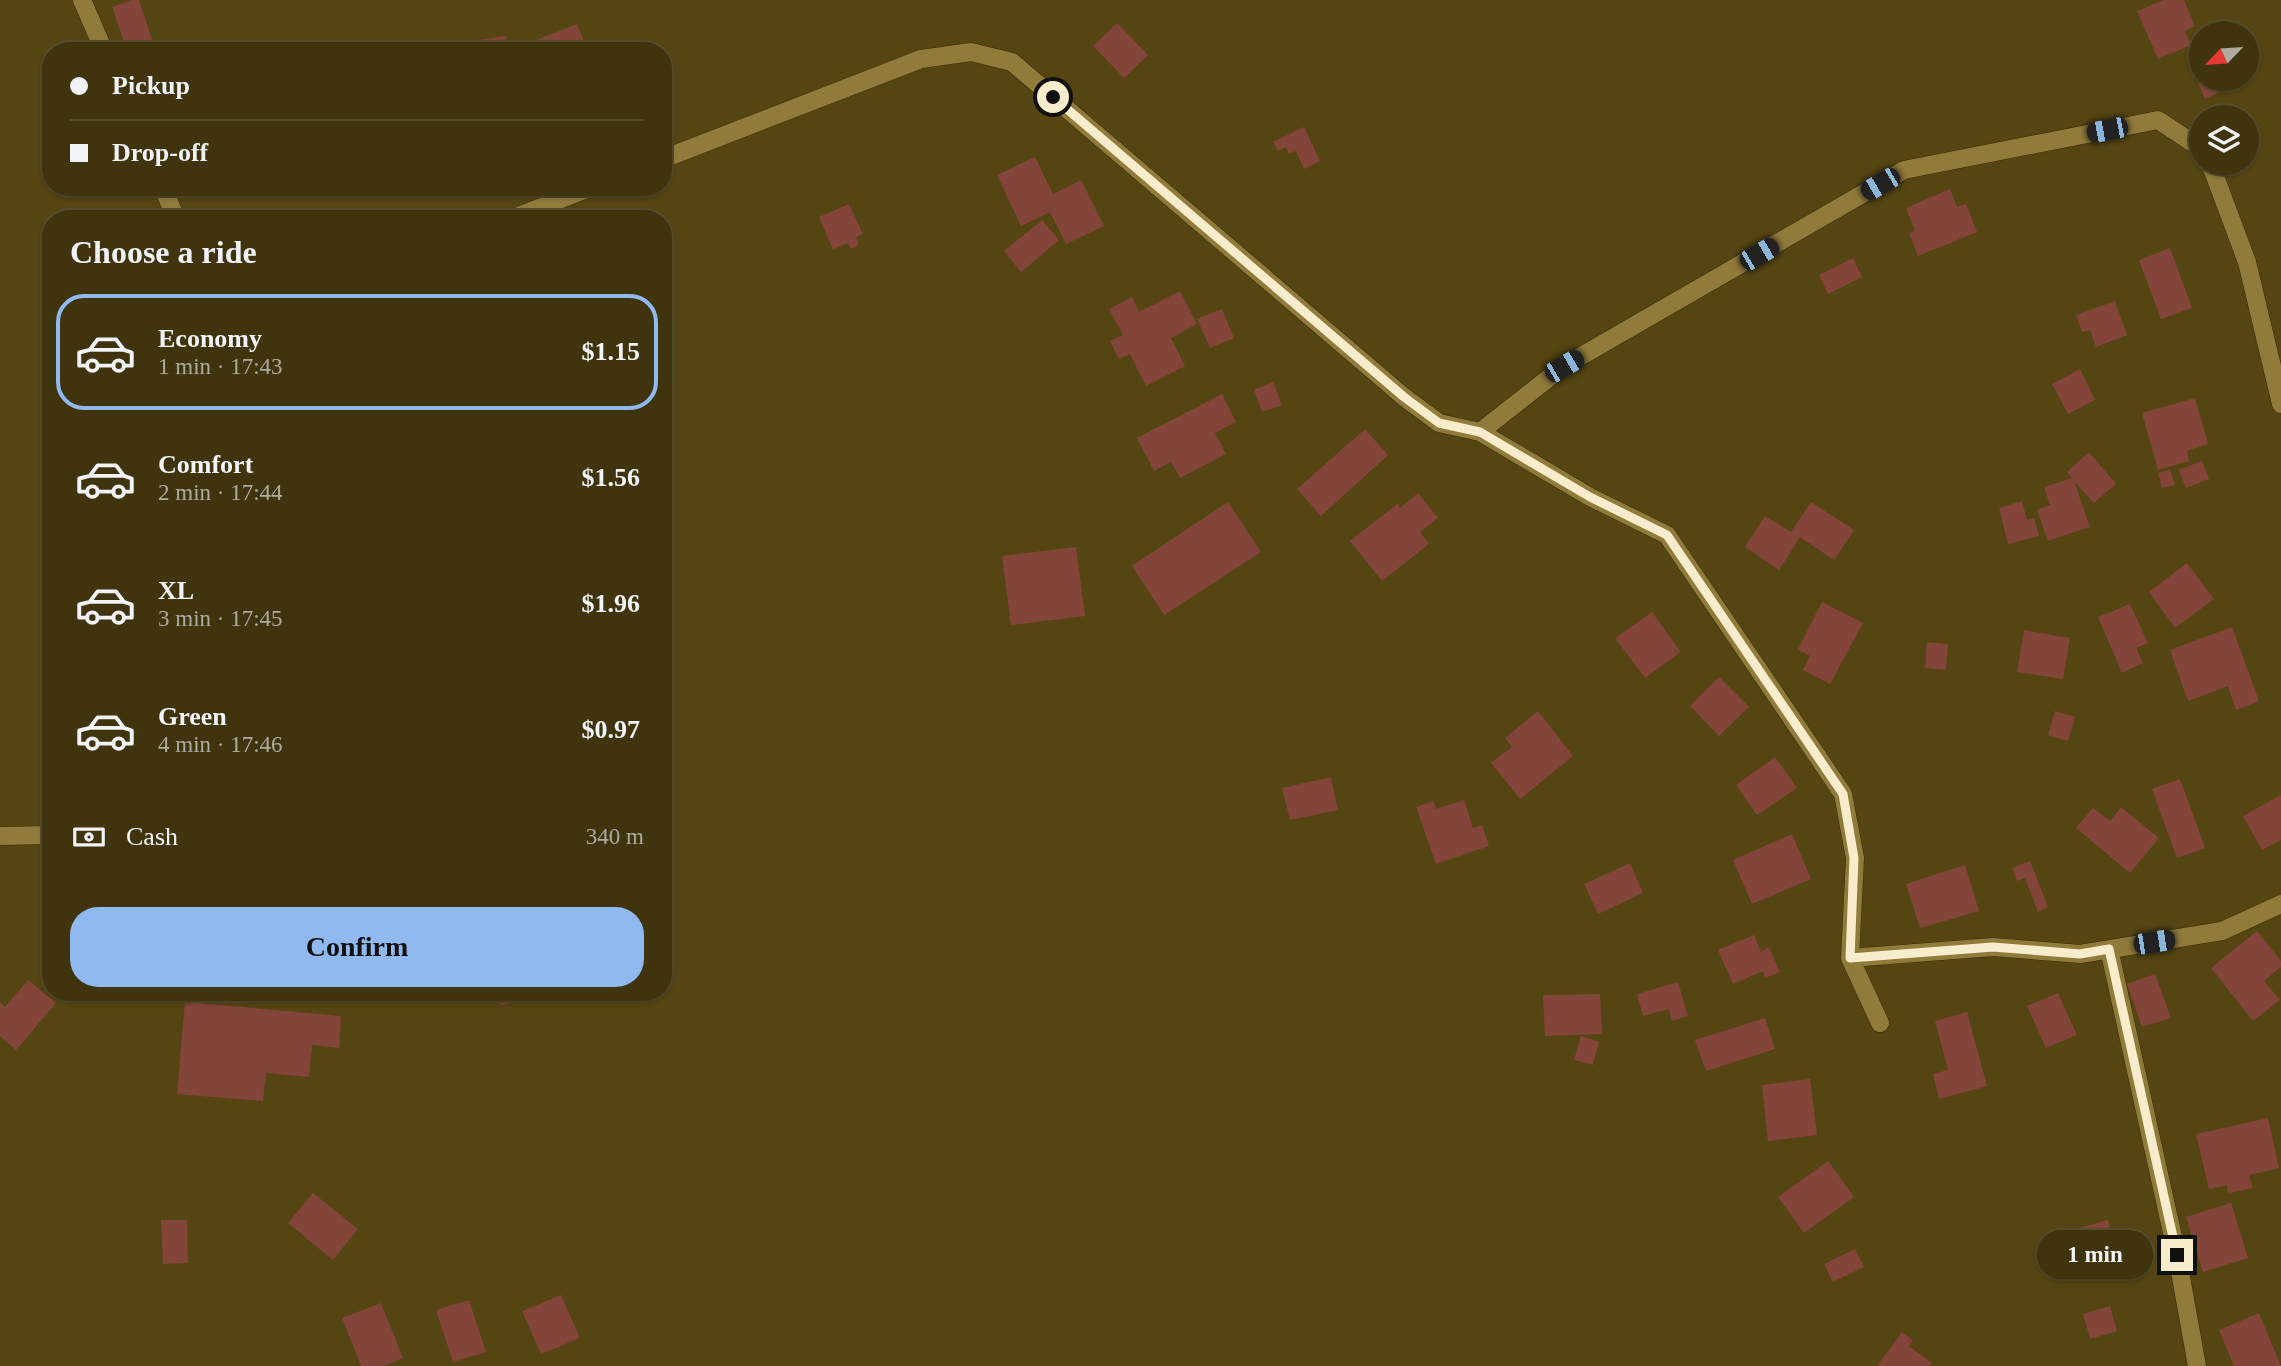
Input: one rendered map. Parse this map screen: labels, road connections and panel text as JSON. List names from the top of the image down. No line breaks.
{"north":"bottom left","page":{"banner":["Pickup","Drop-off"],"heading":"Choose a ride","list":[{"name":"Economy","note":"1 min · 17:43","value":"$1.15"},{"name":"Comfort","note":"2 min · 17:44","value":"$1.56"},{"name":"XL","note":"3 min · 17:45","value":"$1.96"},{"name":"Green","note":"4 min · 17:46","value":"$0.97"}],"pay":["Cash","340 m"],"buttons":"Confirm","bubble":"1 min"}}
